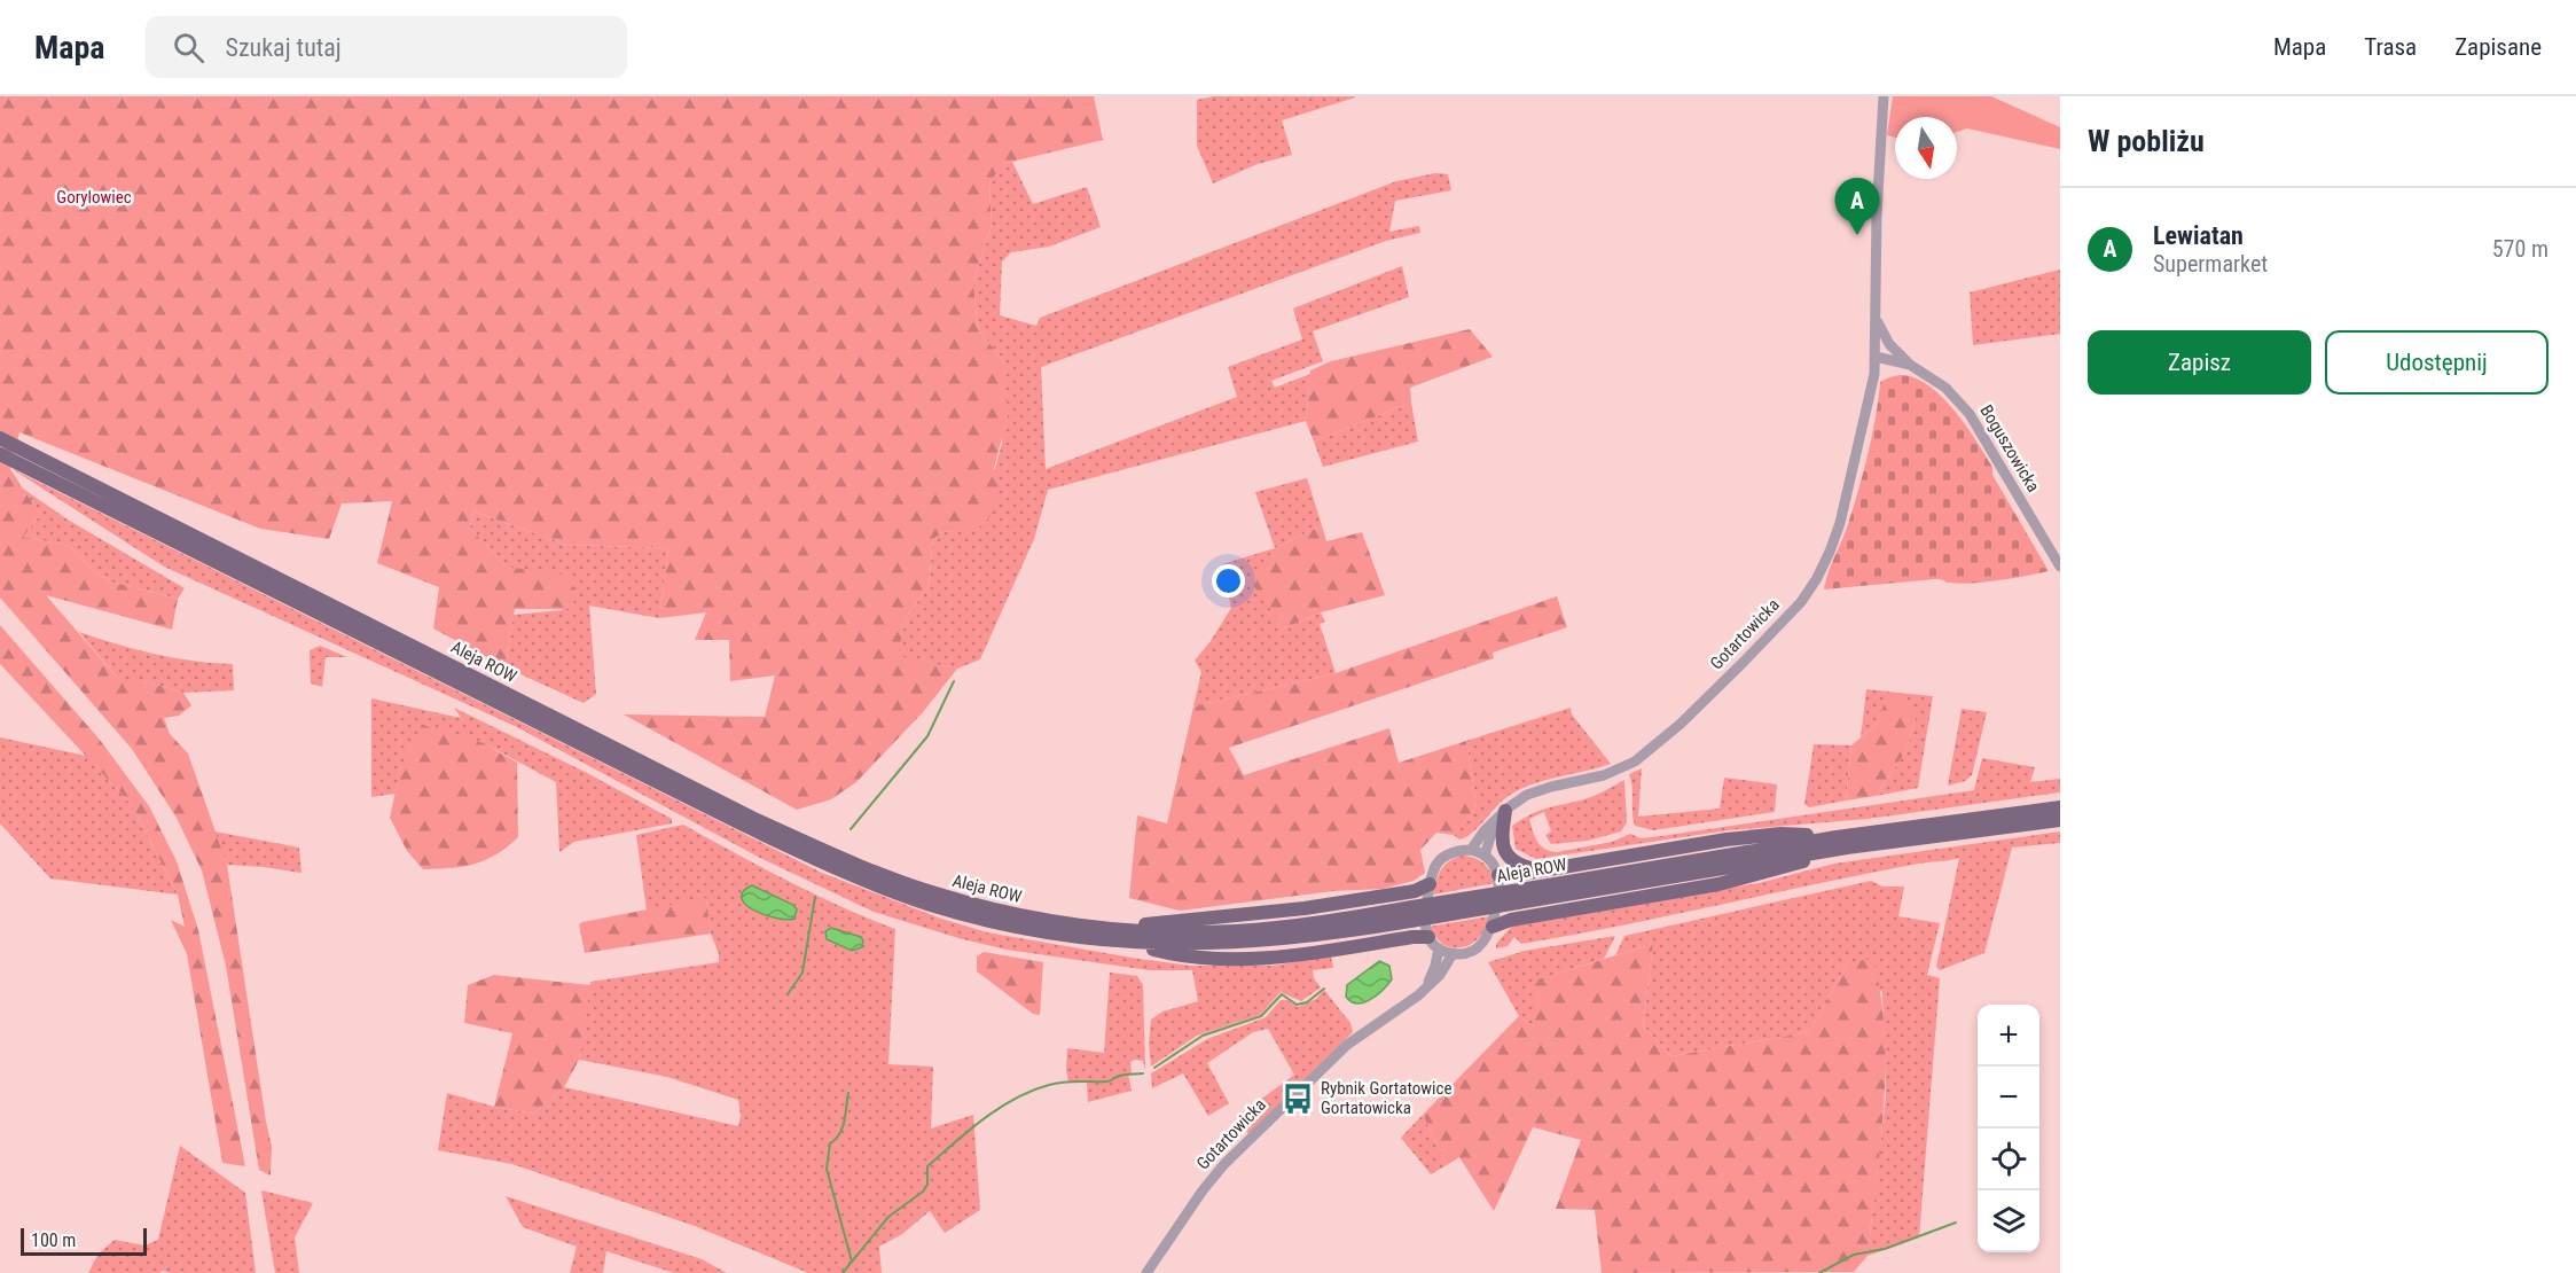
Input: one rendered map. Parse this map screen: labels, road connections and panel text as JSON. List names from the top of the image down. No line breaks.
{"streets":{"main road":["Aleja ROW"],"street":["Boguszowicka","Gotartowicka"]},"crossings":[["Boguszowicka","Gotartowicka"]],"parks":["Gorylowiec"],"places":{"bus stop":["Rybnik Gortatowice Gortatowicka"]},"scale_bar":"100 m","north":"bottom","page":{"header":"Mapa","search":"Szukaj tutaj","nav":["Mapa","Trasa","Zapisane"],"heading":"W pobliżu","pins":"A","list":[{"mark":"A","name":"Lewiatan","note":"Supermarket","value":"570 m"}],"buttons":["Zapisz","Udostępnij"],"map_buttons":["+","−"],"scale":"100 m"}}
